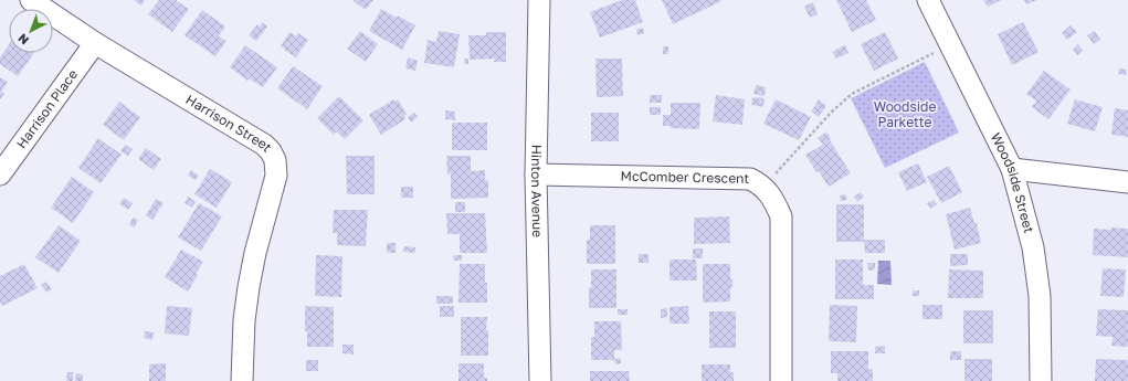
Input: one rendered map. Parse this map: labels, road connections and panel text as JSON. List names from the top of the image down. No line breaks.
{"streets":{"street":["Harrison Place","Harrison Street","McComber Crescent","Woodside Street","Hinton Avenue"]},"crossings":[["Harrison Place","Harrison Street"],["McComber Crescent","Hinton Avenue"]],"parks":["Woodside Parkette"],"north":"bottom left"}
